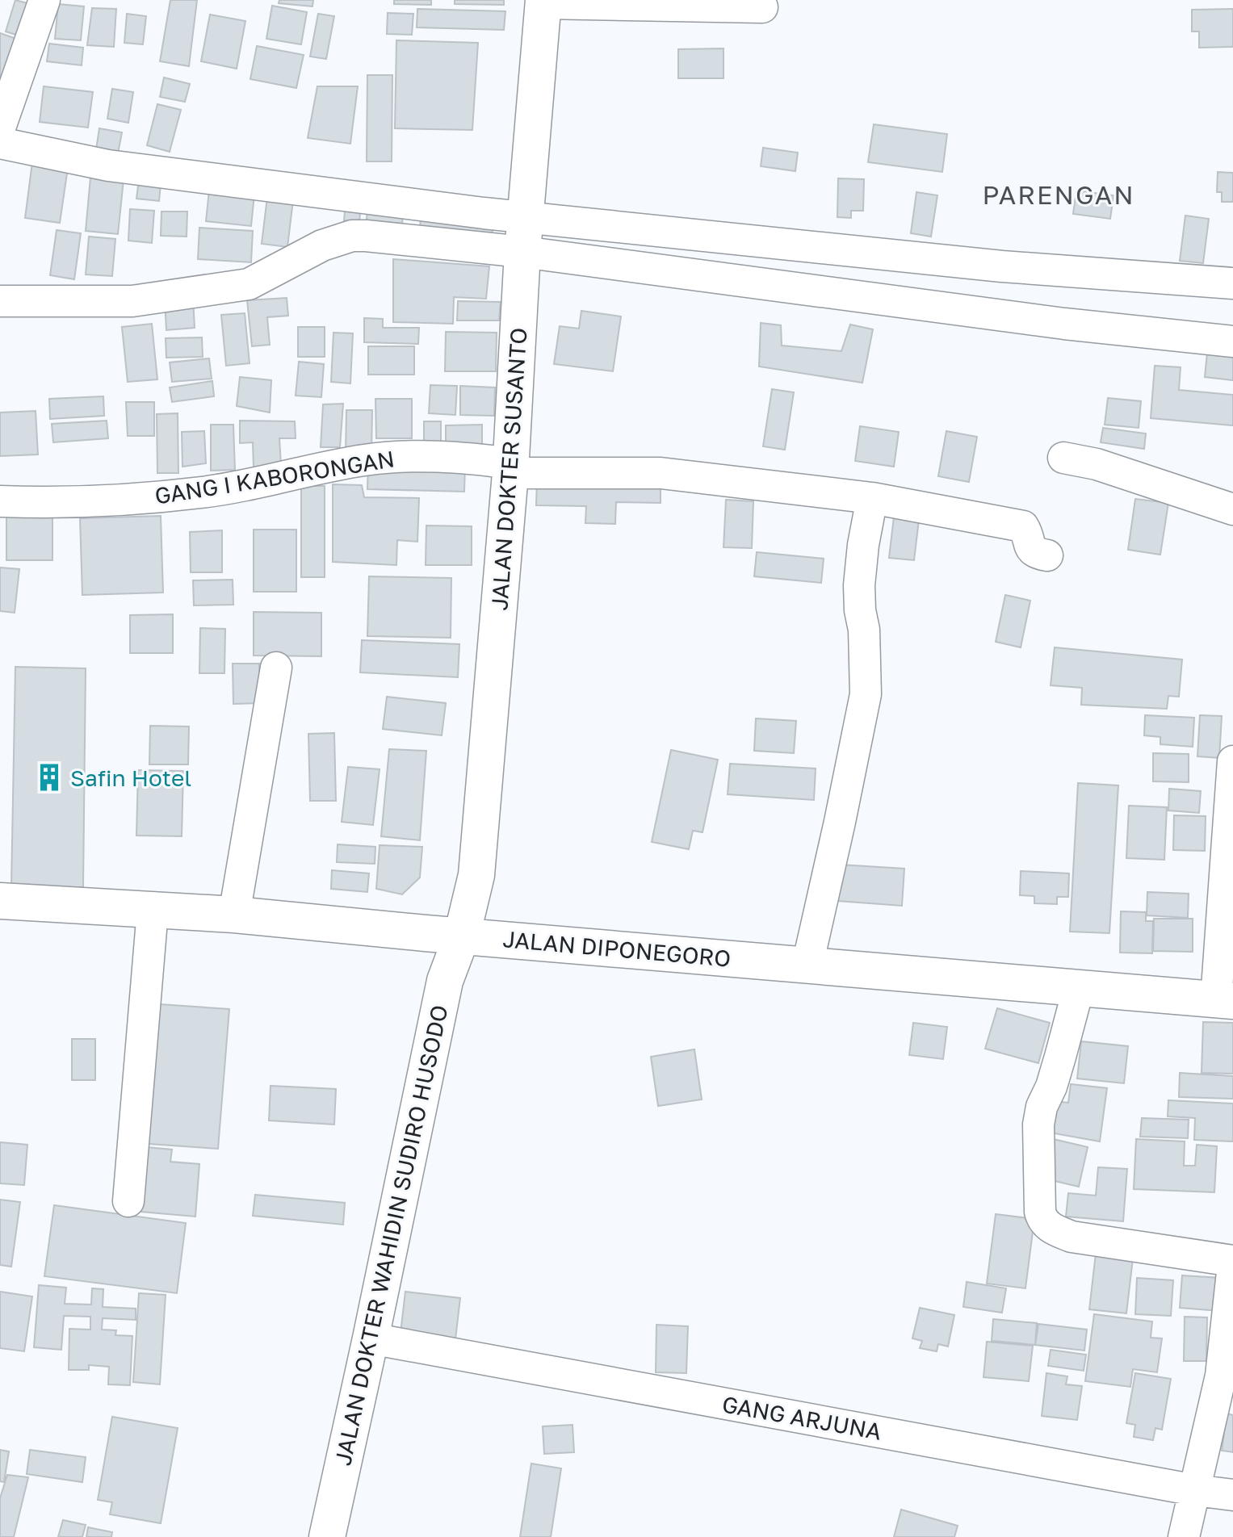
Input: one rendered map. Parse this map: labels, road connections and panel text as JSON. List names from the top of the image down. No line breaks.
{"streets":{"main road":["JALAN DOKTER SUSANTO","JALAN DIPONEGORO","JALAN DOKTER WAHIDIN SUDIRO HUSODO"],"street":["GANG I KABORONGAN","GANG ARJUNA"]},"crossings":[["JALAN DOKTER SUSANTO","GANG I KABORONGAN"],["JALAN DOKTER SUSANTO","JALAN DIPONEGORO"],["JALAN DOKTER SUSANTO","JALAN DOKTER WAHIDIN SUDIRO HUSODO"],["JALAN DIPONEGORO","JALAN DOKTER WAHIDIN SUDIRO HUSODO"],["JALAN DOKTER WAHIDIN SUDIRO HUSODO","GANG ARJUNA"]],"districts":["PARENGAN"],"places":{"building":["Safin Hotel"]}}
